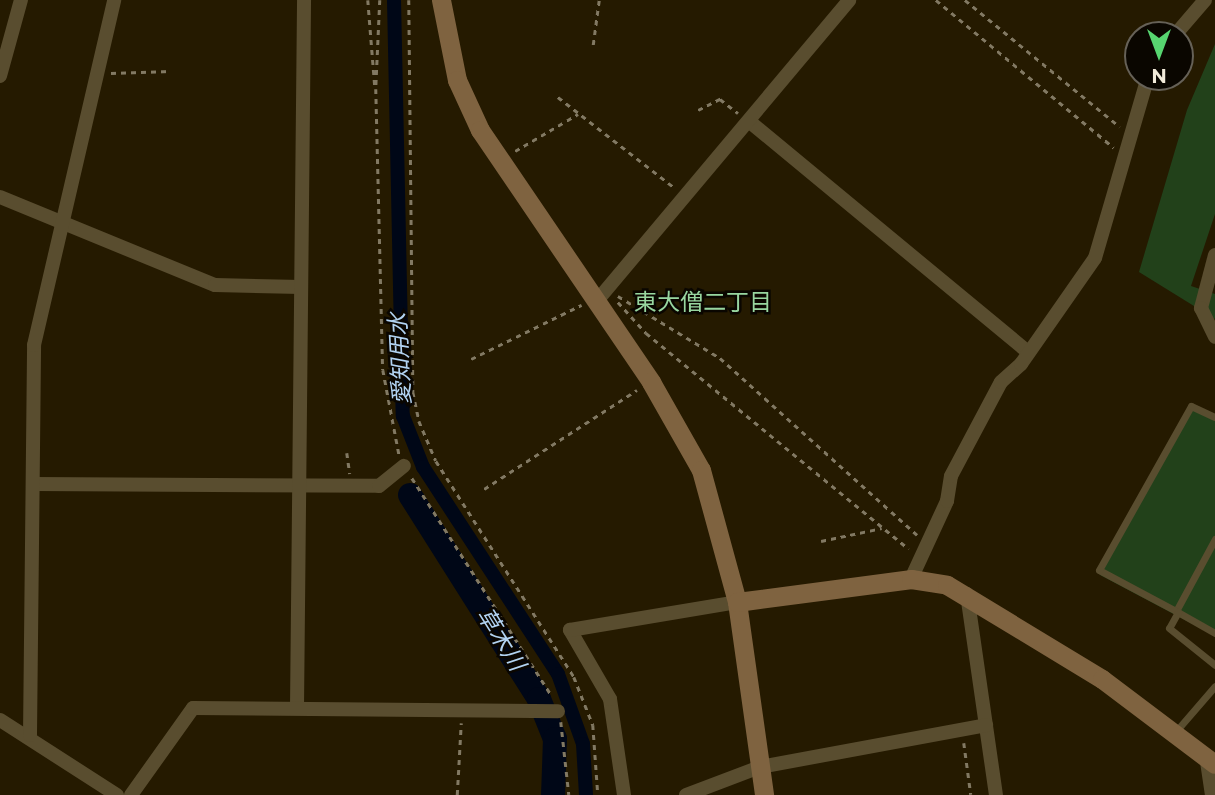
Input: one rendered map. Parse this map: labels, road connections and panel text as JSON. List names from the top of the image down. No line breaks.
{"districts":["東大僧二丁目"],"water":["愛知用水","草木川"],"north":"bottom"}
